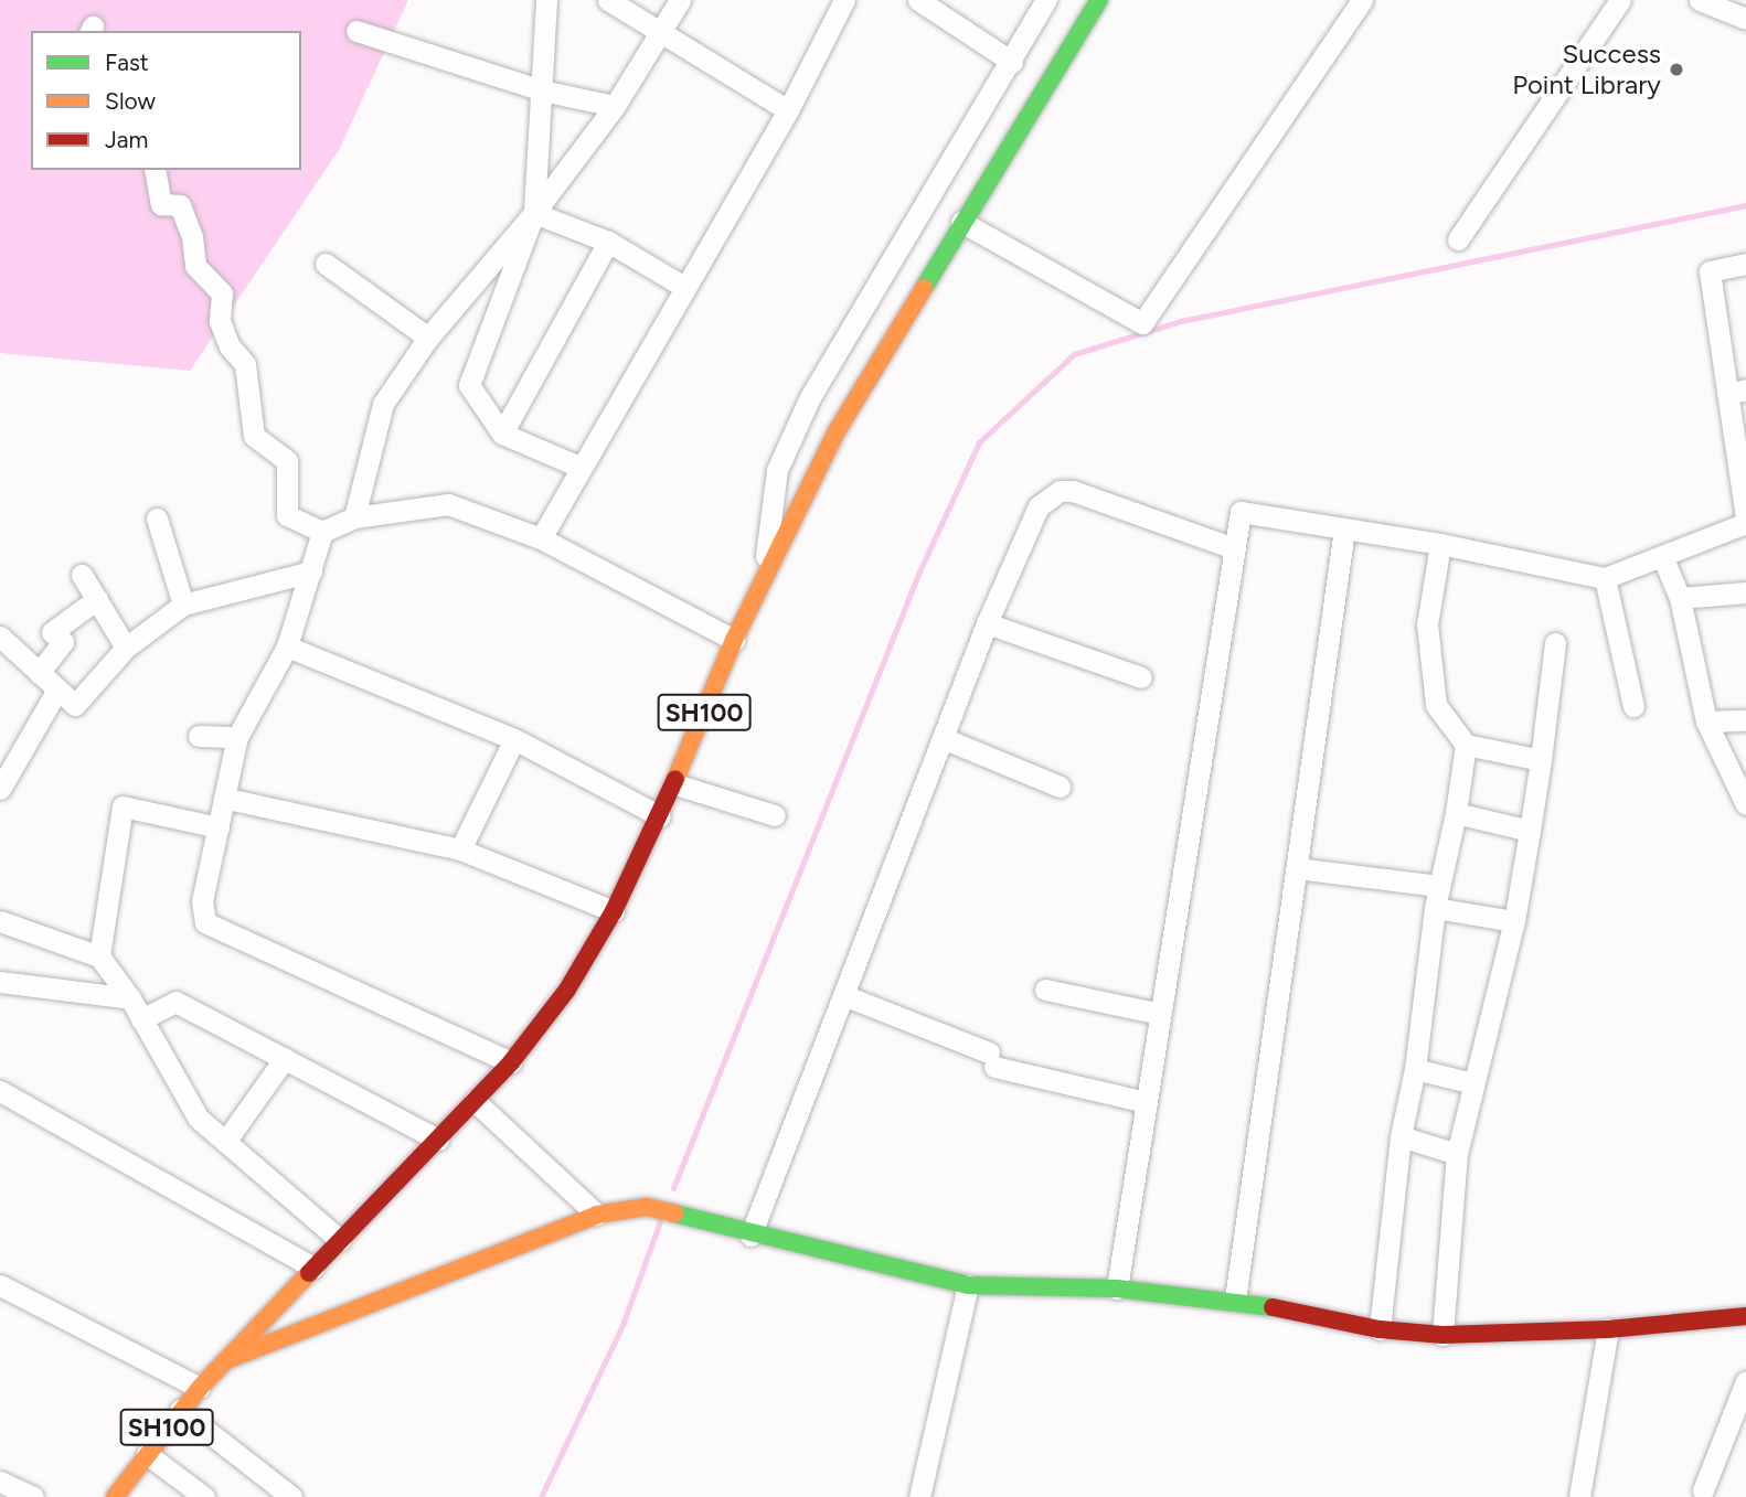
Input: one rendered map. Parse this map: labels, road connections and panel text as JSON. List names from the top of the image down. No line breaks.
{"streets":{"main road":["SH100"]},"places":["Success Point Library"],"legend":["Fast","Slow","Jam"]}
